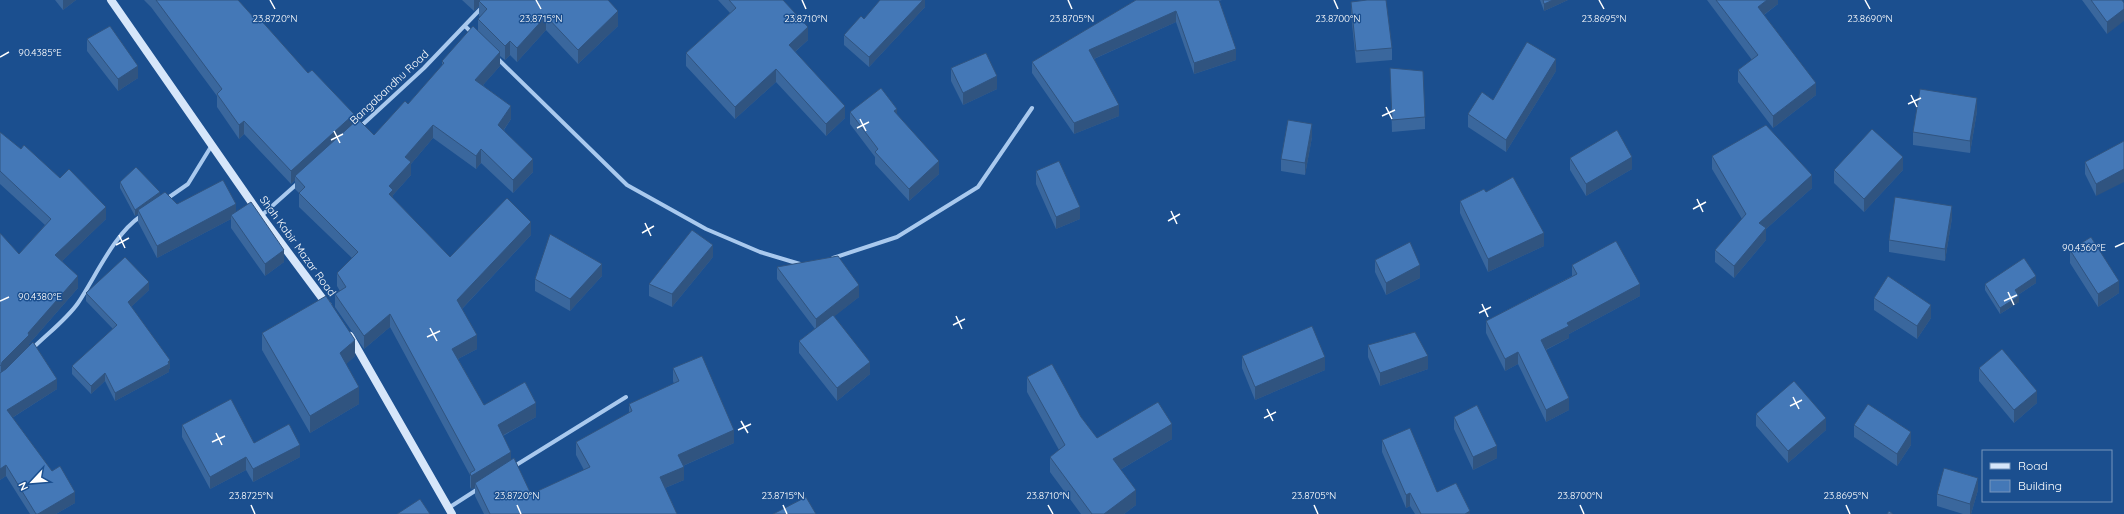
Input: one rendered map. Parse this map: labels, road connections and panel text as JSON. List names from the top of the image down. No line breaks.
{"streets":{"street":["Bangabandhu Road","Shah Kabir Mazar Road"]},"legend":["Road","Building"],"north":"bottom left","coordinates":["23.8720°N","23.8715°N","23.8710°N","23.8705°N","23.8700°N","23.8695°N","23.8690°N","90.4385°E","90.4360°E","90.4380°E","23.8725°N"]}
